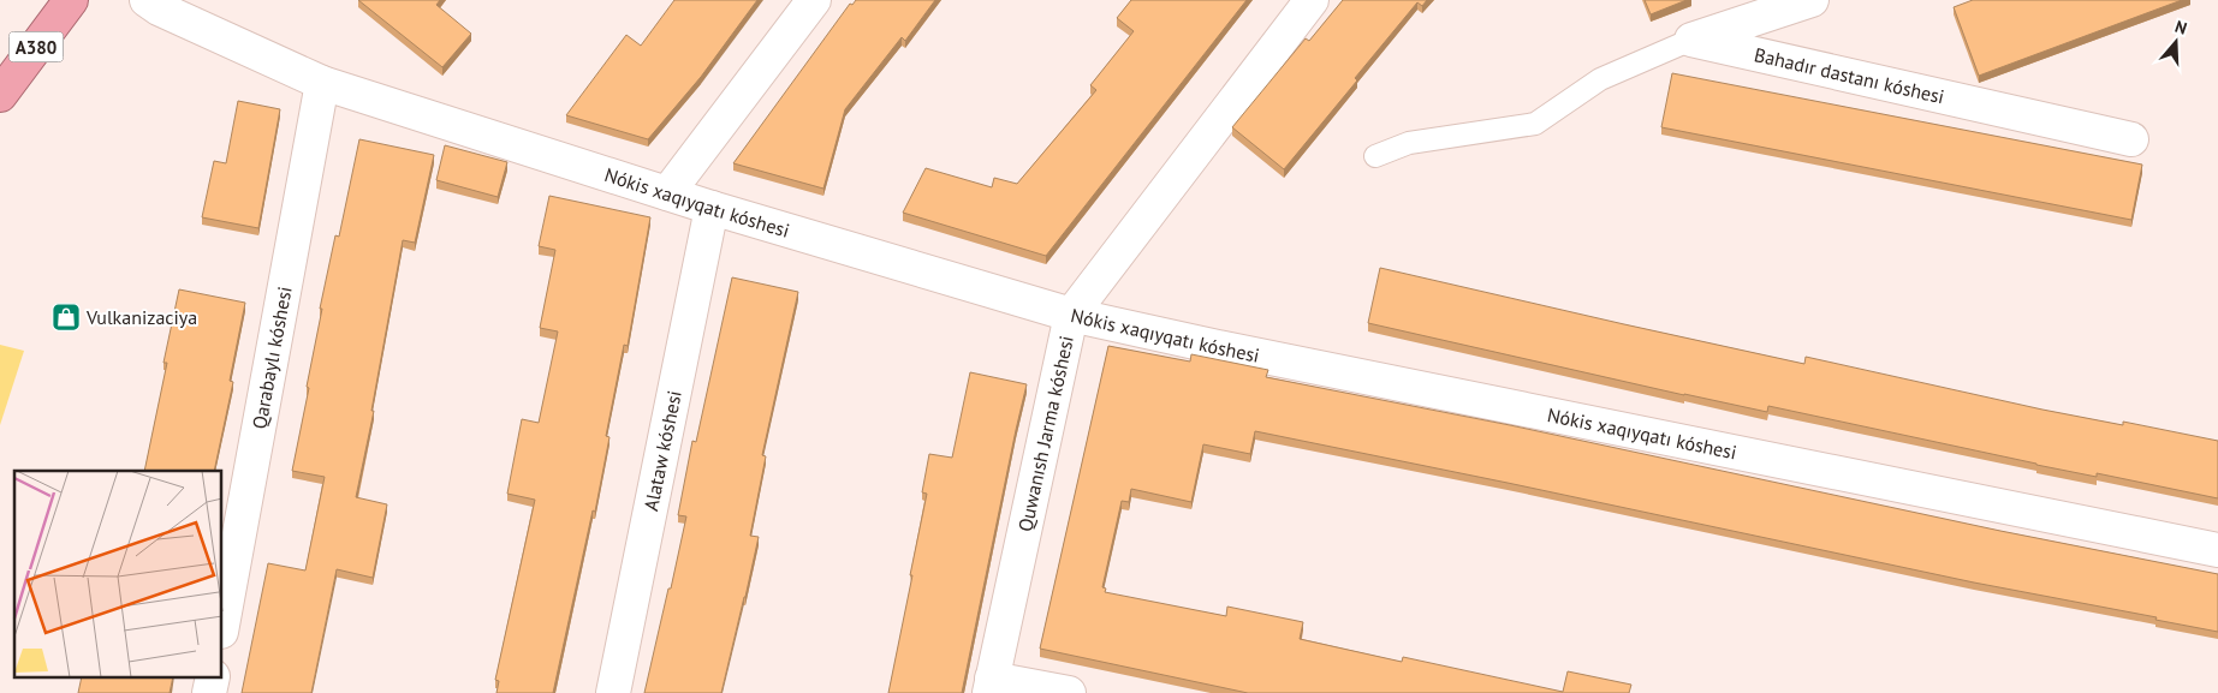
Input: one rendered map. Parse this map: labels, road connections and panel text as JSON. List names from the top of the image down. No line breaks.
{"streets":{"highway":["A380"],"street":["Bahadır dastanı kóshesi","Nókis xaqıyqatı kóshesi","Qarabaylı kóshesi","Quwanısh Jarma kóshesi","Alataw kóshesi"]},"crossings":[["Nókis xaqıyqatı kóshesi","Qarabaylı kóshesi"],["Nókis xaqıyqatı kóshesi","Quwanısh Jarma kóshesi"],["Nókis xaqıyqatı kóshesi","Alataw kóshesi"]],"places":{"shop":["Vulkanizaciya"]},"north":"top"}
